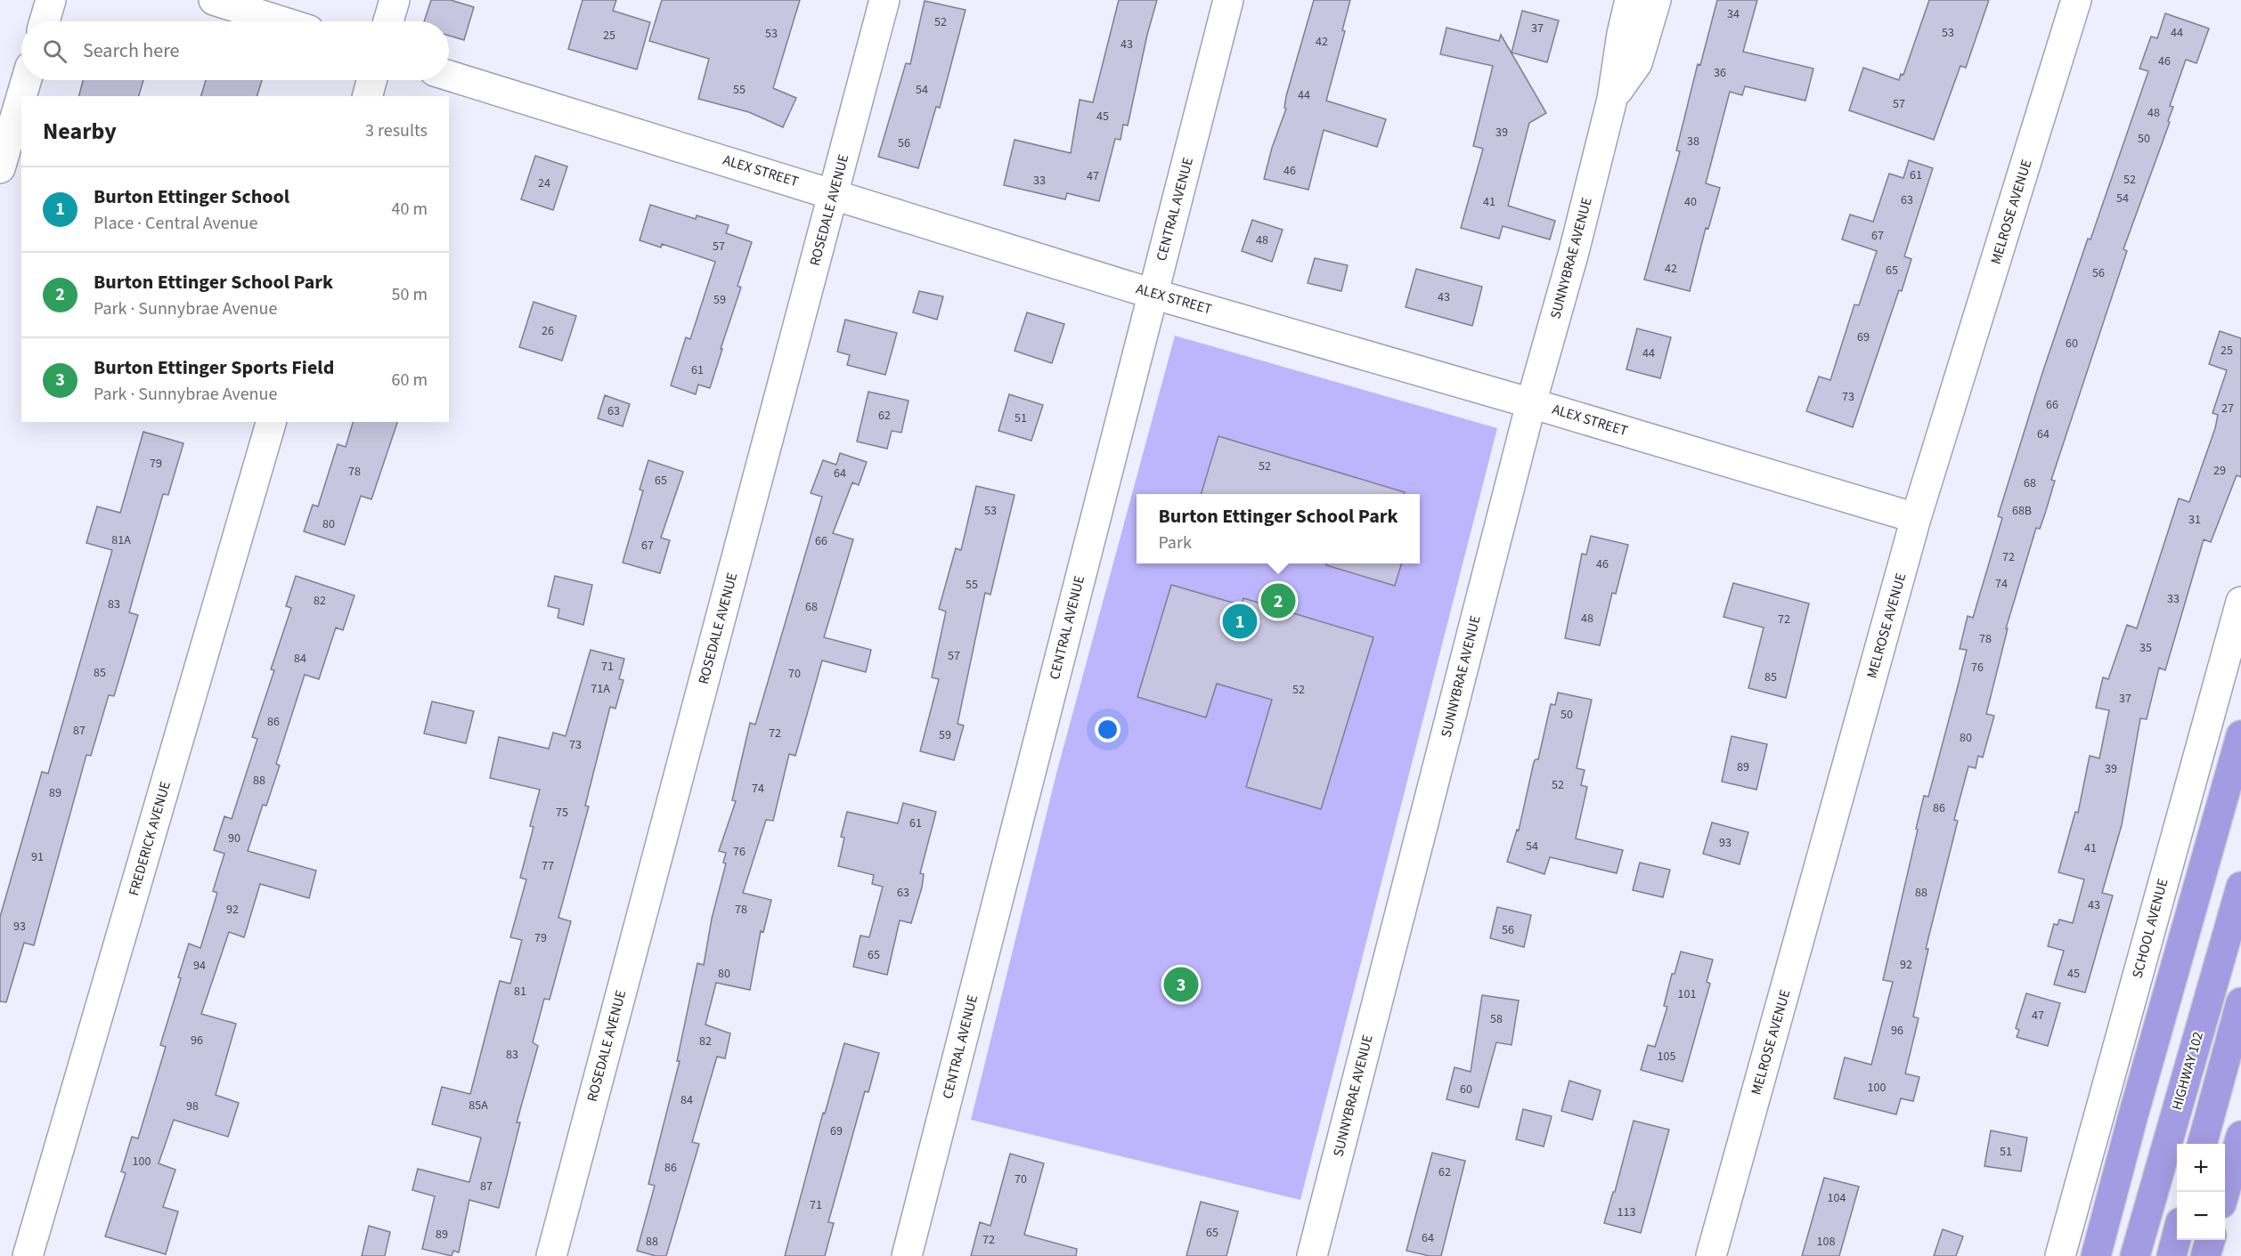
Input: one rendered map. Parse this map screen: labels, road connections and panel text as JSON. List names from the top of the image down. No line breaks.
{"streets":{"highway":["HIGHWAY 102"],"street":["ALEX STREET","CENTRAL AVENUE","ROSEDALE AVENUE","MELROSE AVENUE","SUNNYBRAE AVENUE","FREDERICK AVENUE","SCHOOL AVENUE"]},"crossings":[["ALEX STREET","CENTRAL AVENUE"],["ALEX STREET","ROSEDALE AVENUE"],["ALEX STREET","MELROSE AVENUE"],["ALEX STREET","SUNNYBRAE AVENUE"]],"house_numbers":["34","52","37","53","44","53","25","42","43","46","36","55","54","44","57","48","45","39","50","38","56","46","61","47","52","33","24","54","63","41","40","67","48","57","42","65","56","43","59","26","69","60","25","44","61","73","66","27","63","62","51","64","79","52","29","78","64","65","68","53","68B","31","80","81A","66","67","72","46","74","55","33","82","83","68","48","72","78","35","57","84","71","76","85","70","85","71A","52","37","50","86","87","72","59","80","73","89","39","88","52","74","89","86","75","61","90","93","54","41","76","91","77","63","88","43","92","78","93","56","79","65","92","94","80","45","81","101","47","58","96","96","82","83","105","100","60","84","85A","98","69","51","100","86","62","70","87","104","71","113","65","89","64","72","88","108"],"page":{"search":"Search here","heading":["Nearby","3 results"],"list":[{"mark":"1","name":"Burton Ettinger School","note":"Place · Central Avenue","value":"40 m"},{"mark":"2","name":"Burton Ettinger School Park","note":"Park · Sunnybrae Avenue","value":"50 m"},{"mark":"3","name":"Burton Ettinger Sports Field","note":"Park · Sunnybrae Avenue","value":"60 m"}],"popup":["Burton Ettinger School Park","Park"],"pins":["2","1","3"],"map_buttons":["+","−"]}}
